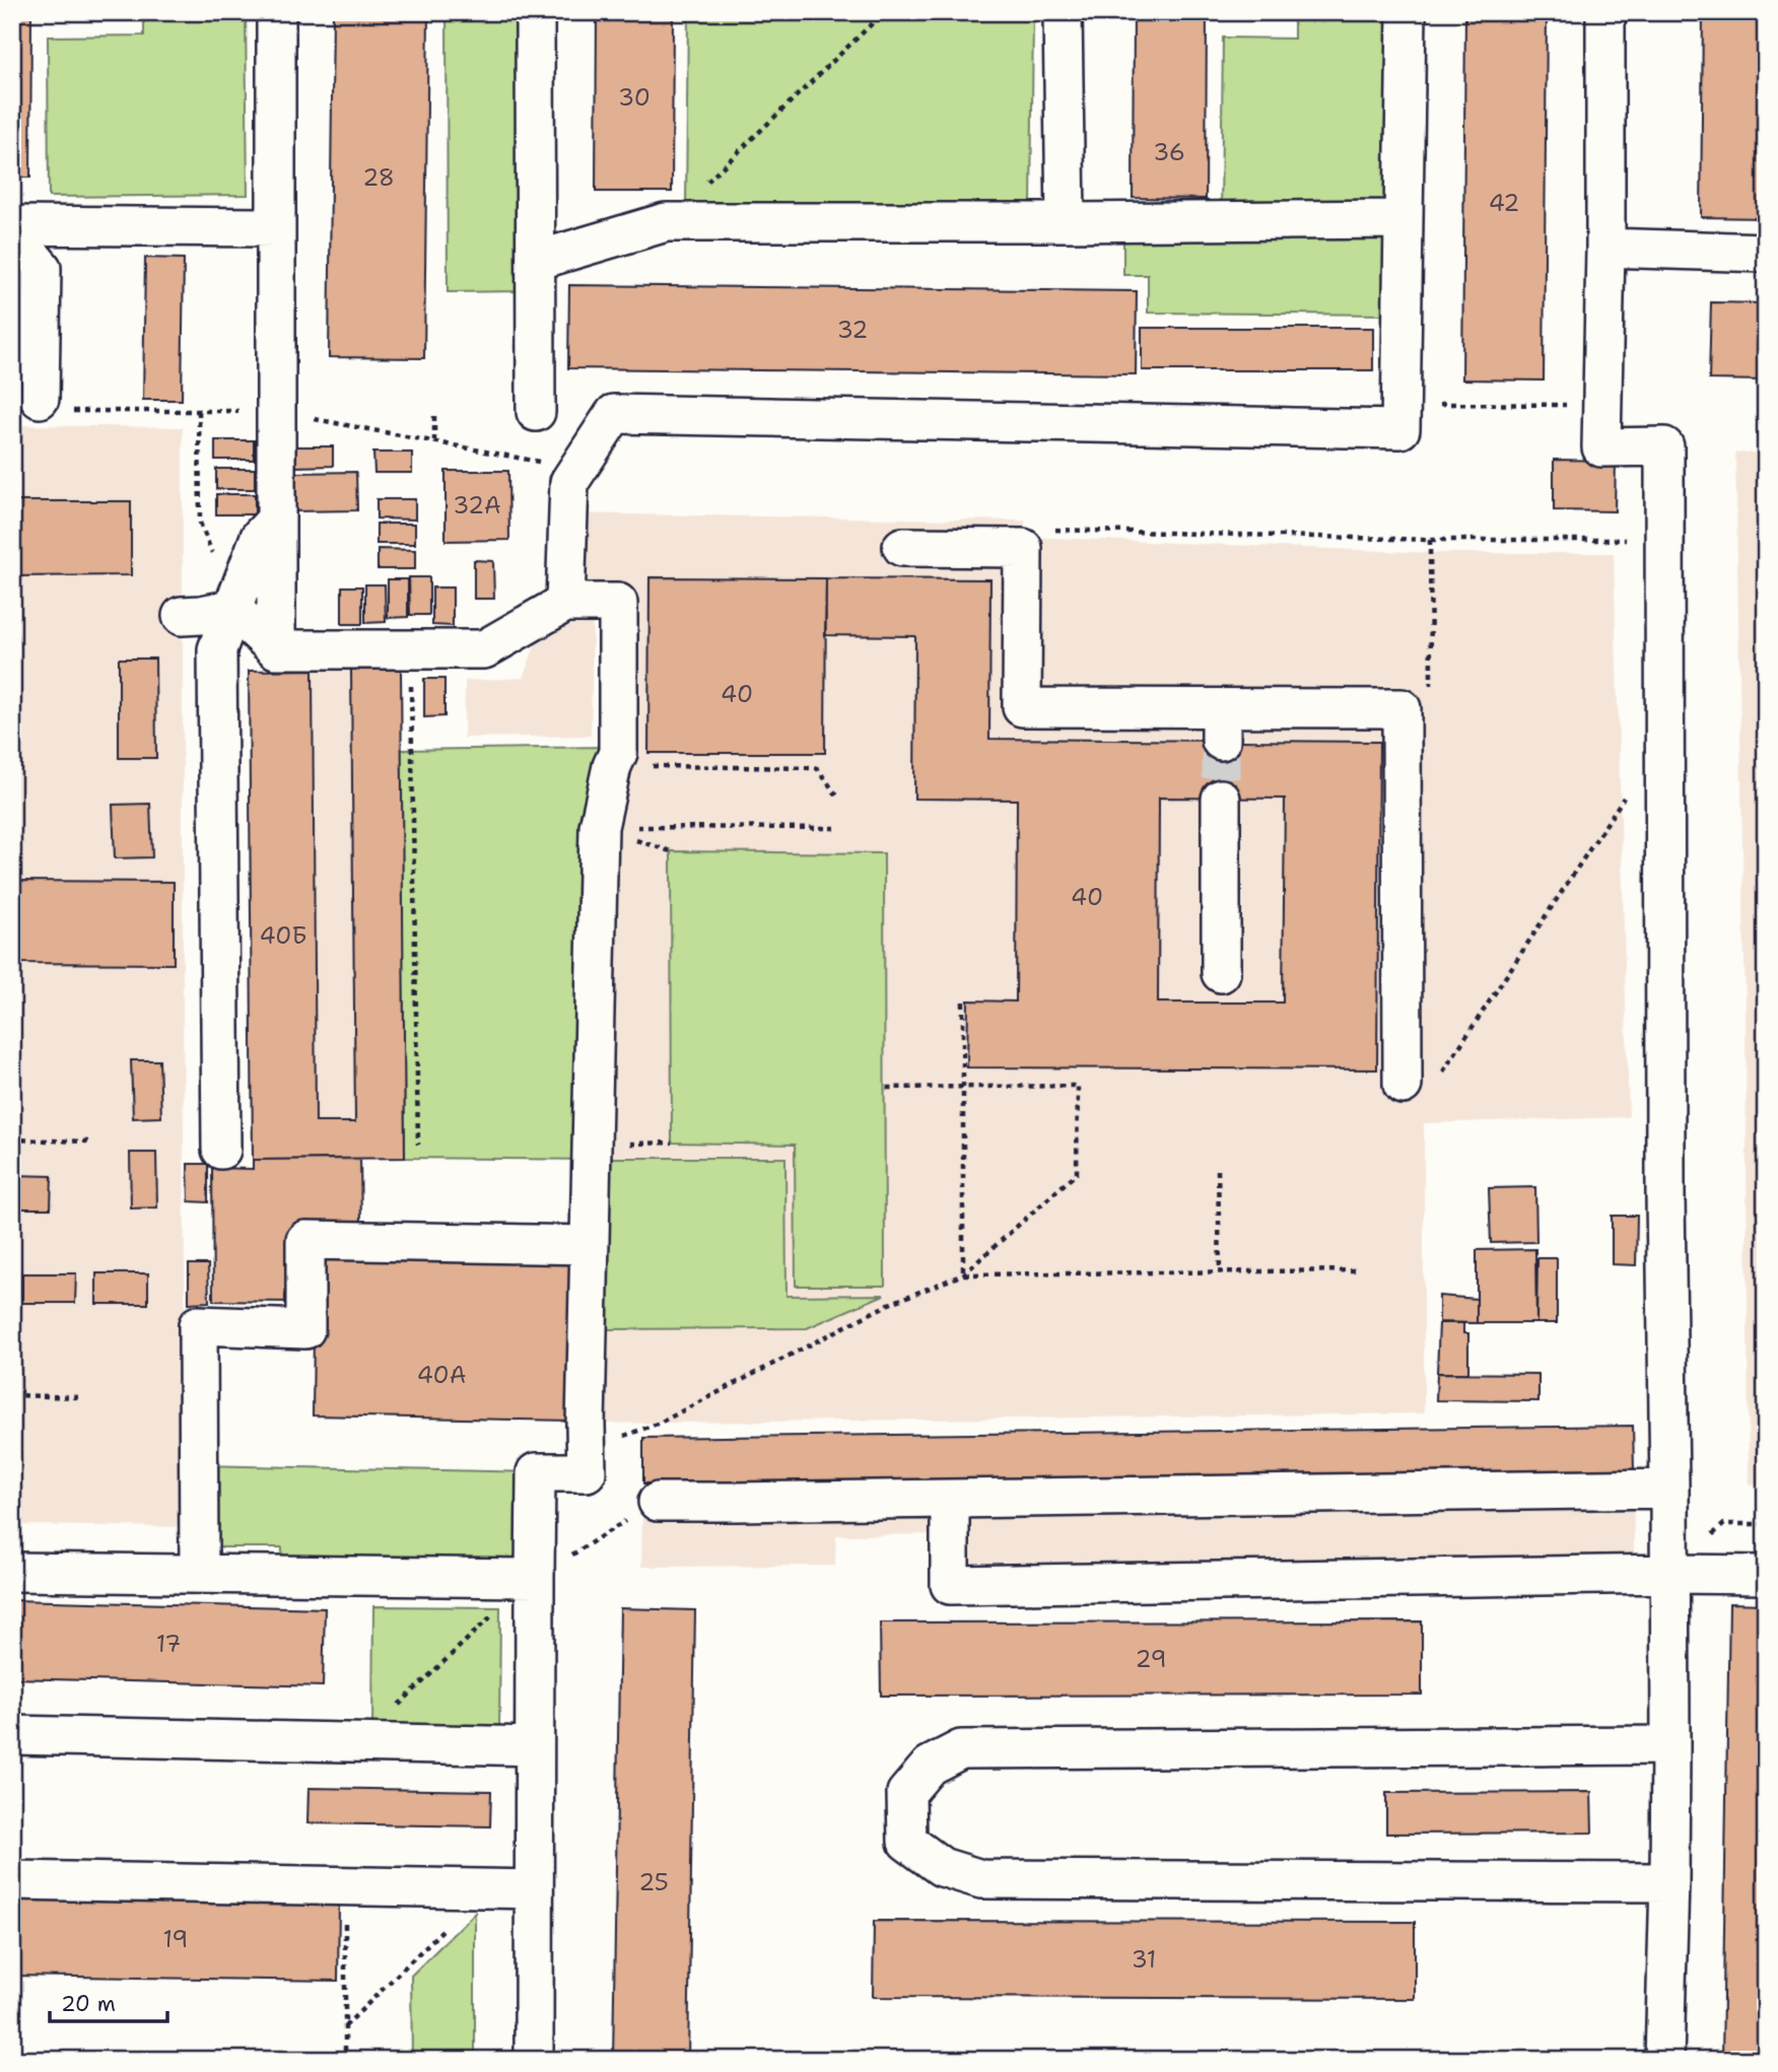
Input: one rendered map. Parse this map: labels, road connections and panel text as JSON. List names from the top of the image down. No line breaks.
{"house_numbers":["30","36","28","42","32","32А","40","40","40Б","40А","17","29","25","19","31"],"scale_bar":"20 m"}
